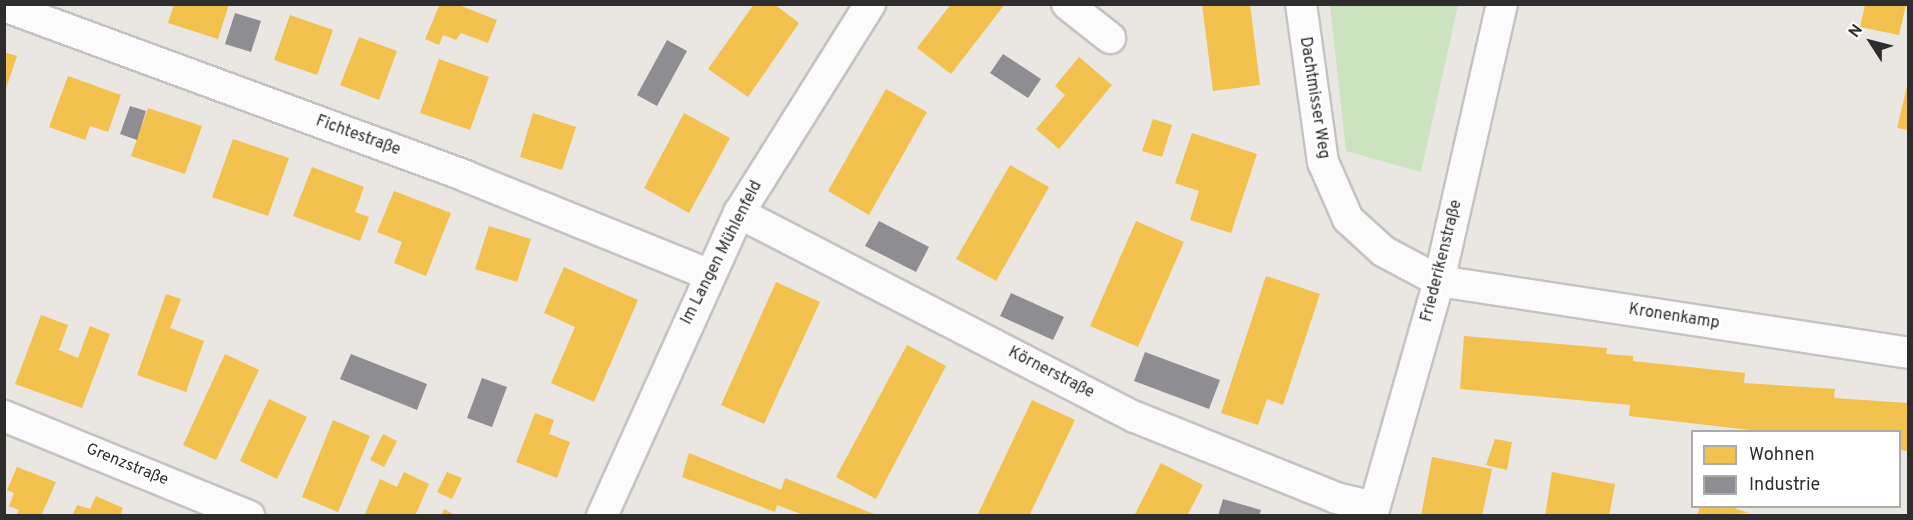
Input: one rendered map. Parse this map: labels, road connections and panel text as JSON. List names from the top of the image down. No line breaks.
{"streets":{"street":["Dachtmisser Weg","Fichtestraße","Im Langen Mühlenfeld","Friederikenstraße","Kronenkamp","Körnerstraße","Grenzstraße"]},"crossings":[["Dachtmisser Weg","Friederikenstraße"],["Dachtmisser Weg","Kronenkamp"],["Fichtestraße","Im Langen Mühlenfeld"],["Im Langen Mühlenfeld","Körnerstraße"],["Friederikenstraße","Kronenkamp"],["Friederikenstraße","Körnerstraße"]],"legend":["Wohnen","Industrie"],"north":"top left"}
